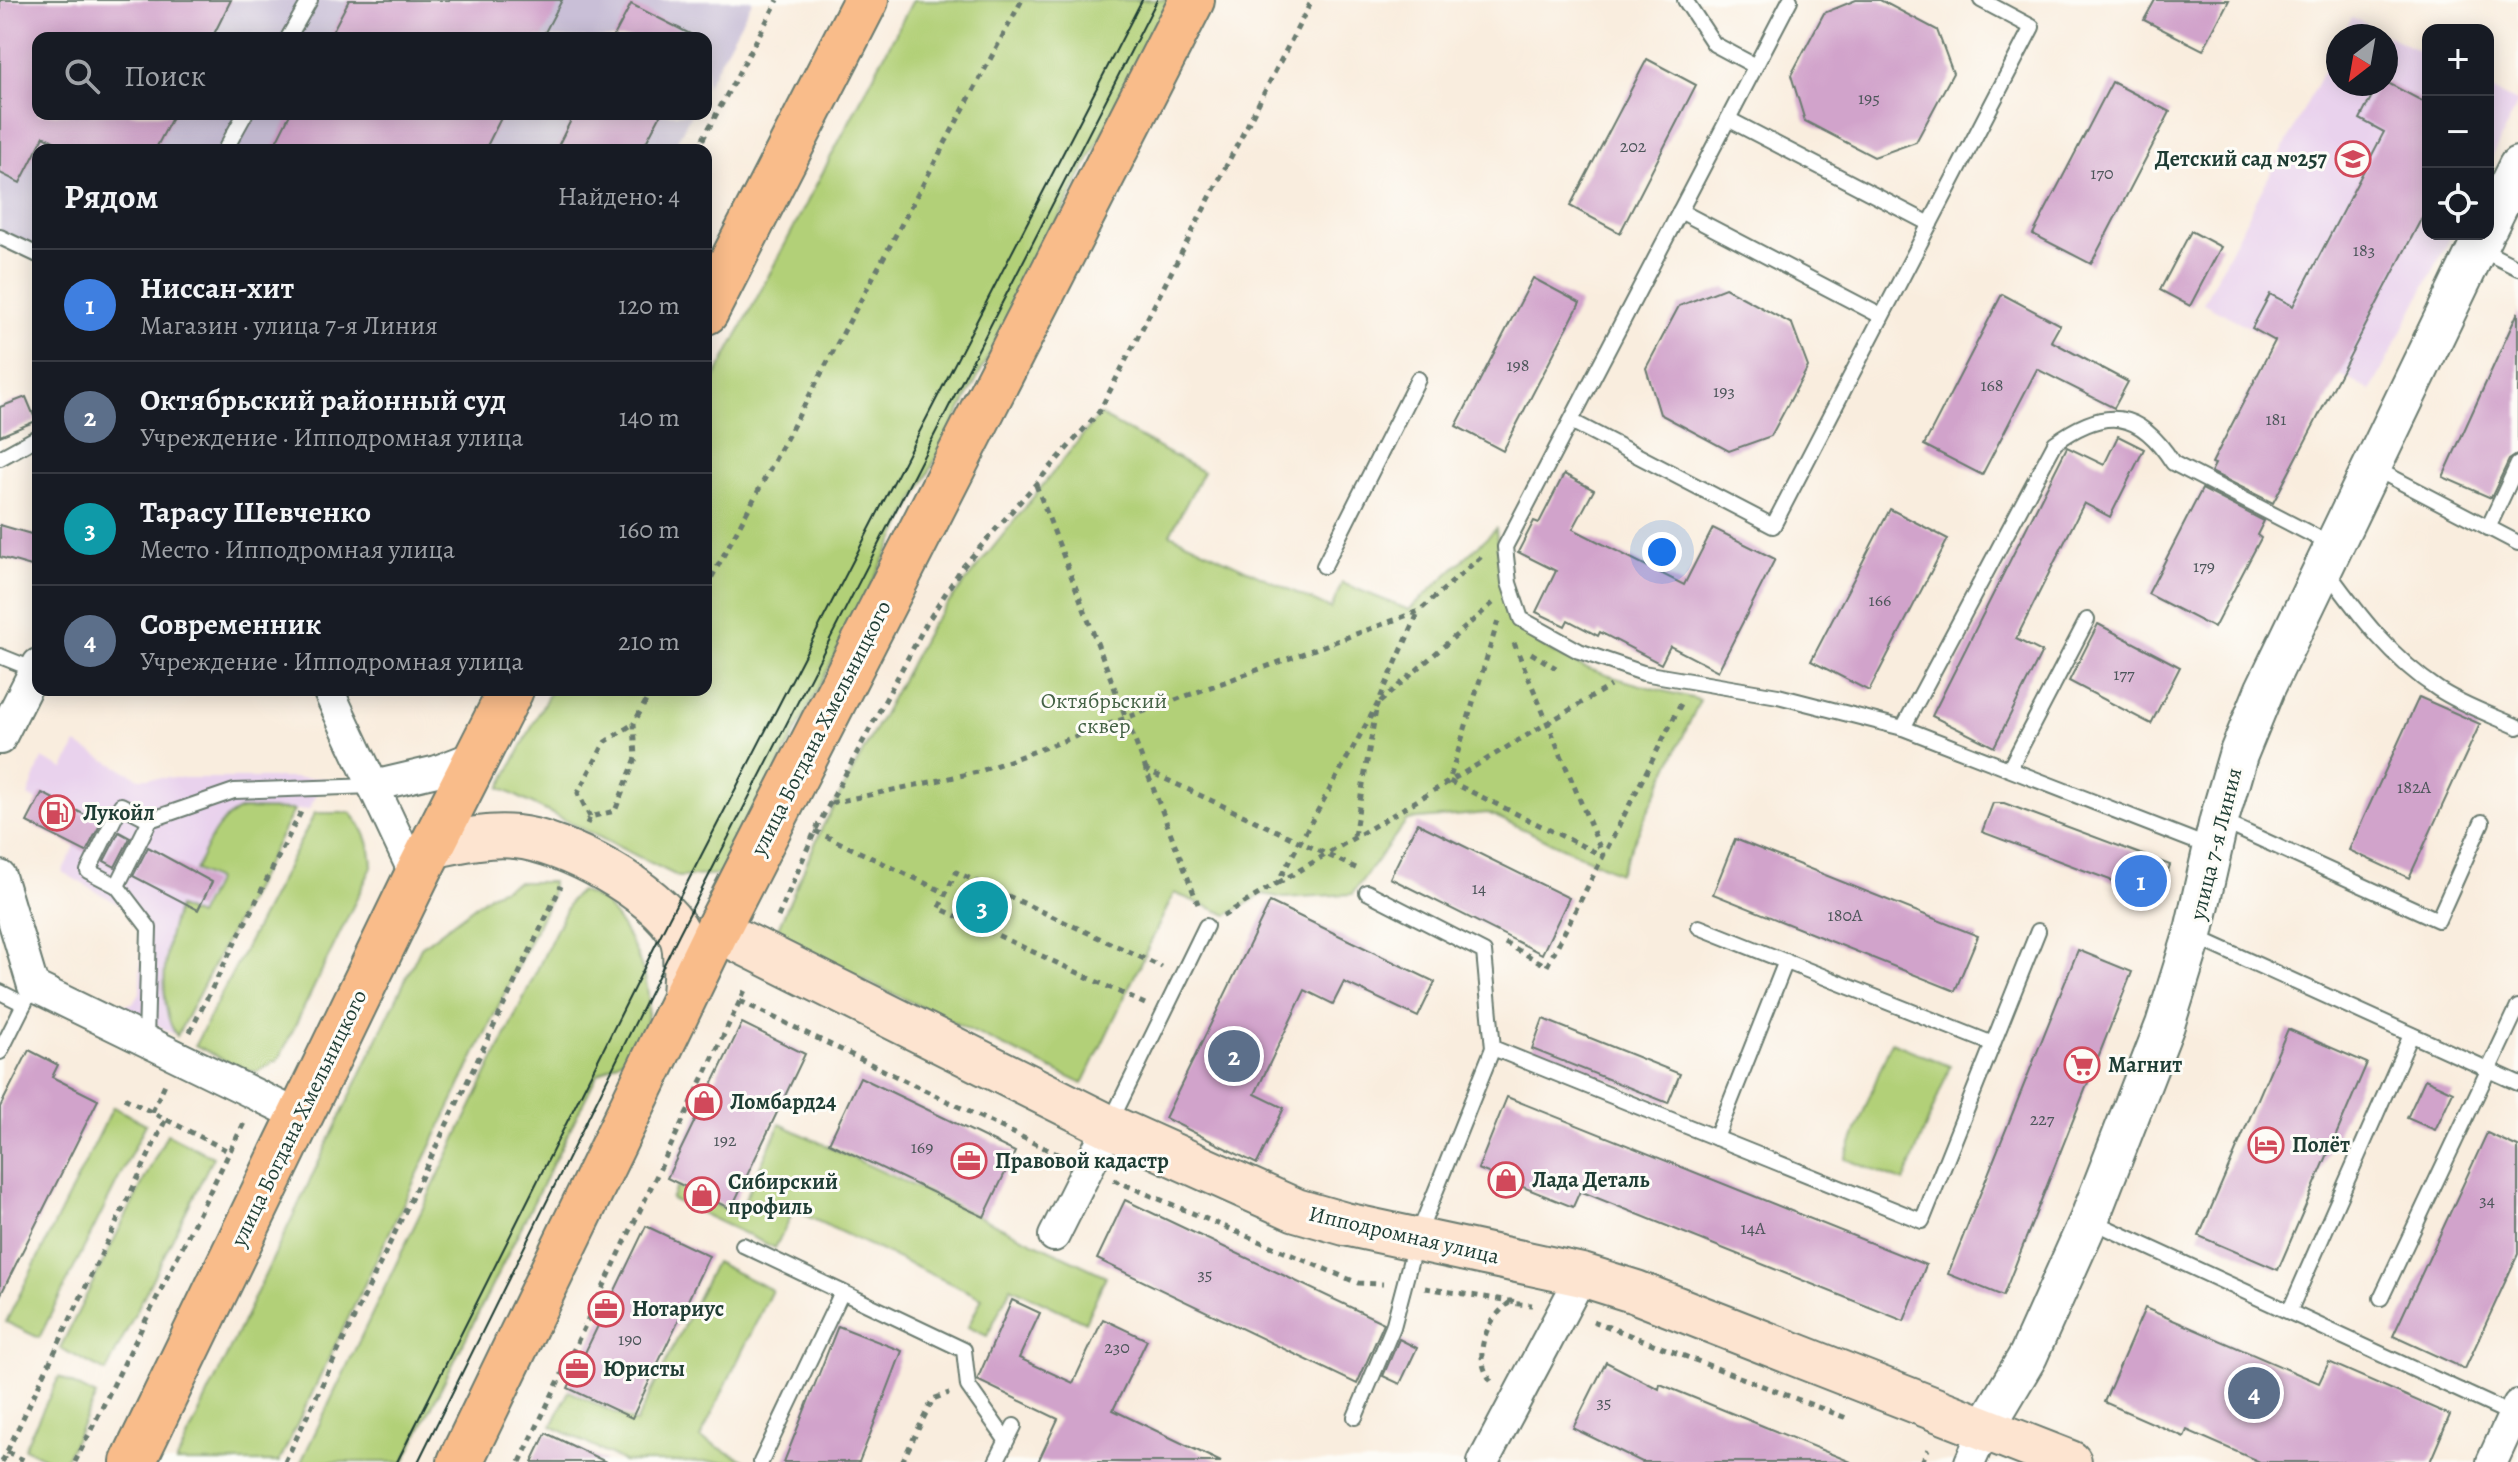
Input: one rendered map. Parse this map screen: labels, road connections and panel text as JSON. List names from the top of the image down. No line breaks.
{"streets":{"main road":["улица Богдана Хмельницкого","Ипподромная улица"],"street":["улица 7-я Линия"]},"crossings":[["улица Богдана Хмельницкого","Ипподромная улица"],["улица 7-я Линия","Ипподромная улица"]],"parks":["Октябрьский сквер"],"places":{"school or university":["Детский сад №257"],"fuel station":["Лукойл"],"supermarket":["Магнит"],"shop":["Ломбард24","Лада Деталь","Сибирский профиль"],"hotel":["Полёт"],"office":["Правовой кадастр","Нотариус","Юристы"]},"house_numbers":["195","202","170","183","198","168","193","181","179","166","177","182А","14","180А","227","192","169","34","14А","35","190","230","35"],"north":"bottom left","page":{"map_buttons":["+","−"],"search":"Поиск","heading":["Рядом","Найдено: 4"],"list":[{"mark":"1","name":"Ниссан-хит","note":"Магазин · улица 7-я Линия","value":"120 m"},{"mark":"2","name":"Октябрьский районный суд","note":"Учреждение · Ипподромная улица","value":"140 m"},{"mark":"3","name":"Тарасу Шевченко","note":"Место · Ипподромная улица","value":"160 m"},{"mark":"4","name":"Современник","note":"Учреждение · Ипподромная улица","value":"210 m"}],"pins":["1","3","2","4"]}}
